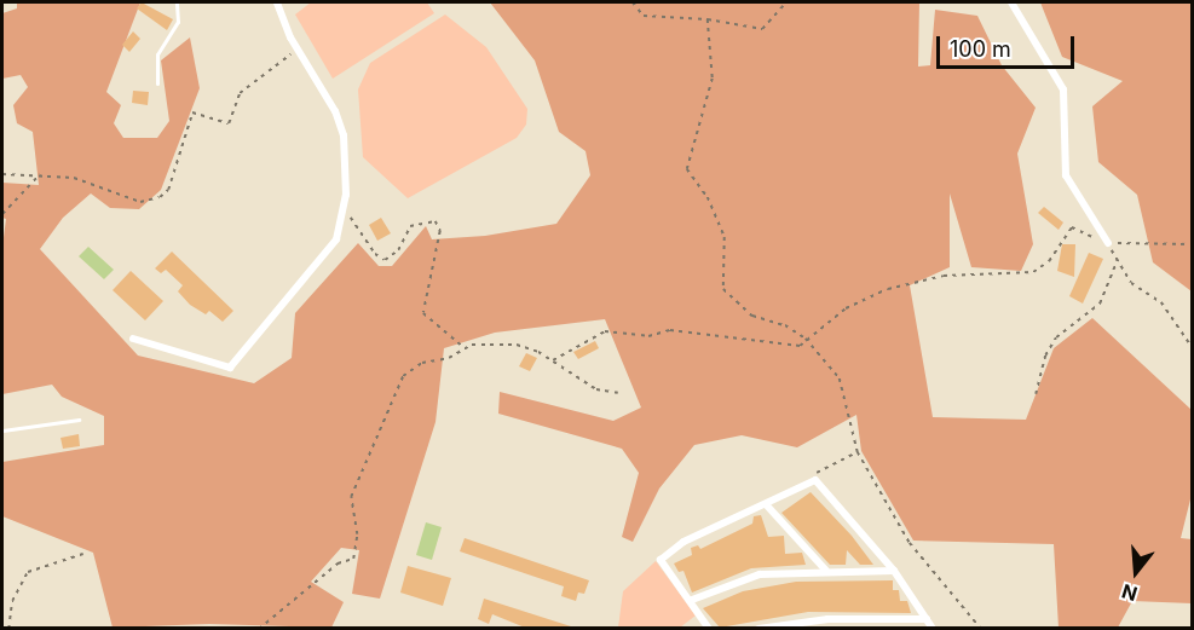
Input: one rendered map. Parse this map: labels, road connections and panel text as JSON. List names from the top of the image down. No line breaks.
{"scale_bar":"100 m","north":"bottom"}
